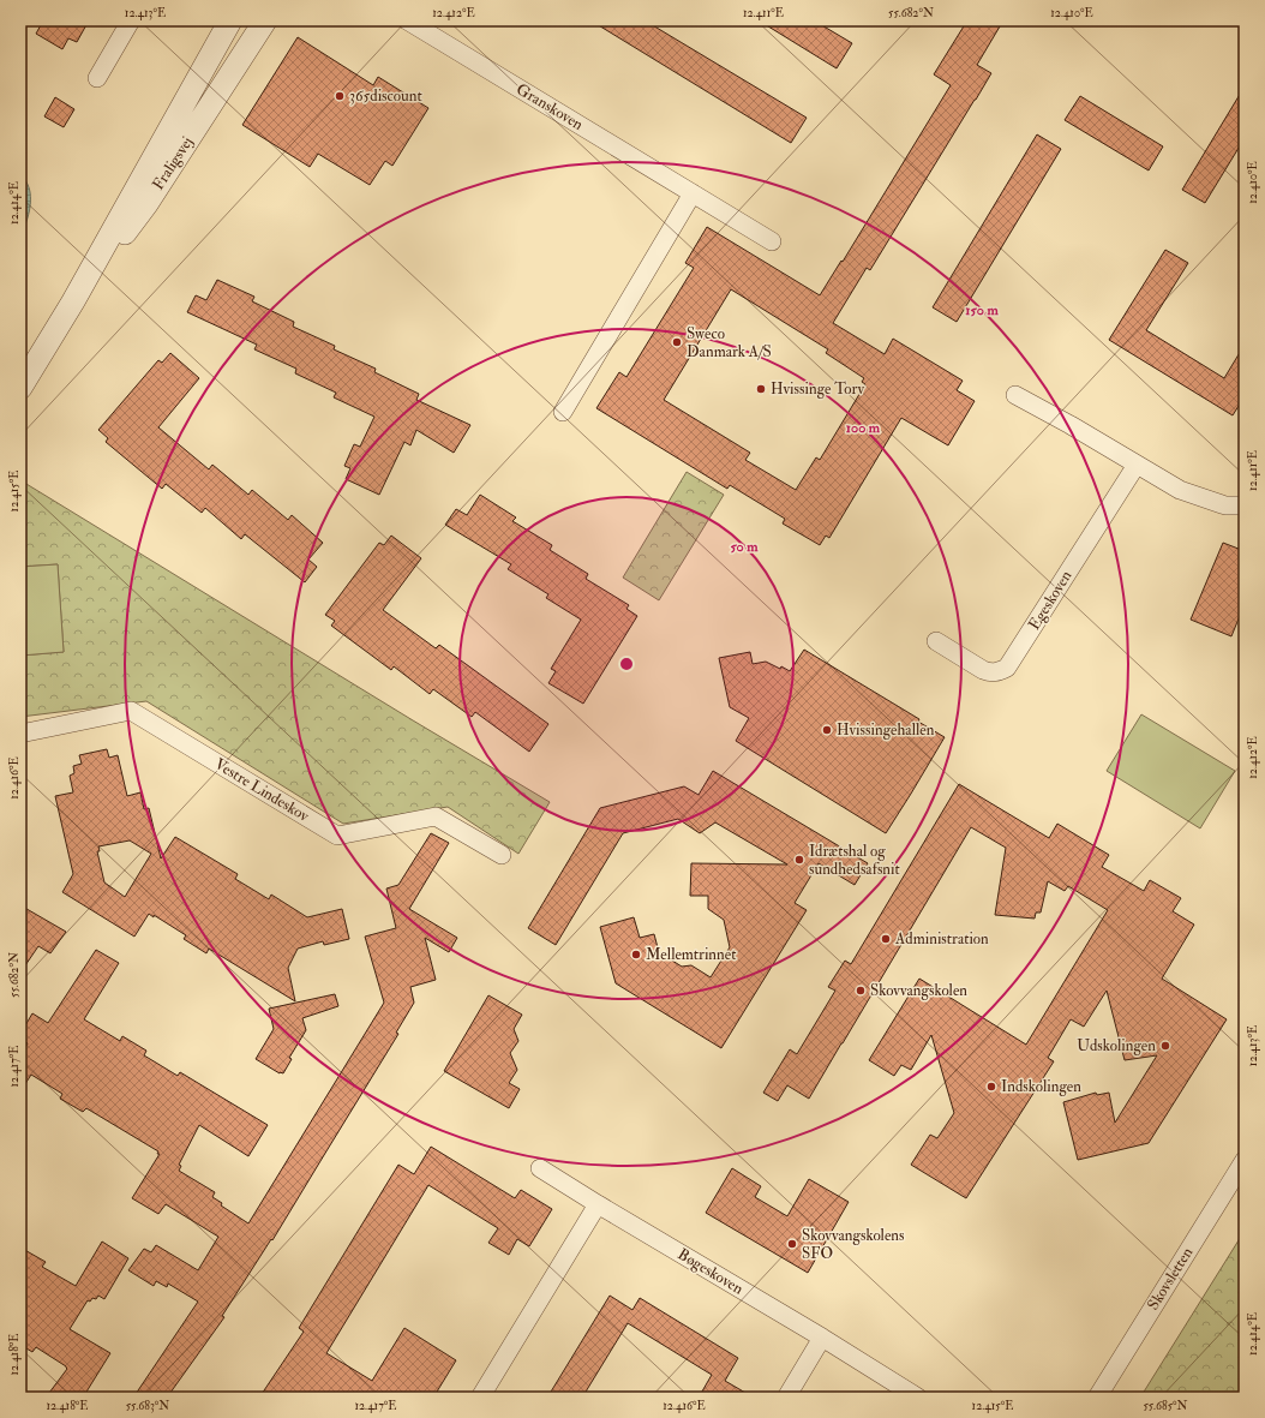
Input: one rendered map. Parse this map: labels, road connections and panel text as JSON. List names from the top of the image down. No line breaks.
{"streets":{"street":["Granskoven","Fraligsvej","Egeskoven","Vestre Lindeskov","Bøgeskoven","Skovsletten"]},"places":["365discount","Sweco Danmark A/S","Hvissinge Torv","Hvissingehallen","Idrætshal og sundhedsafsnit","Administration","Mellemtrinnet","Skovvangskolen","Udskolingen","Indskolingen","Skovvangskolens SFO"],"coordinates":["12.413°E","12.412°E","12.411°E","55.682°N","12.410°E","12.414°E","12.415°E","12.416°E","12.417°E","12.418°E","55.683°N","55.685°N"],"rings":["150 m","100 m","50 m"]}
